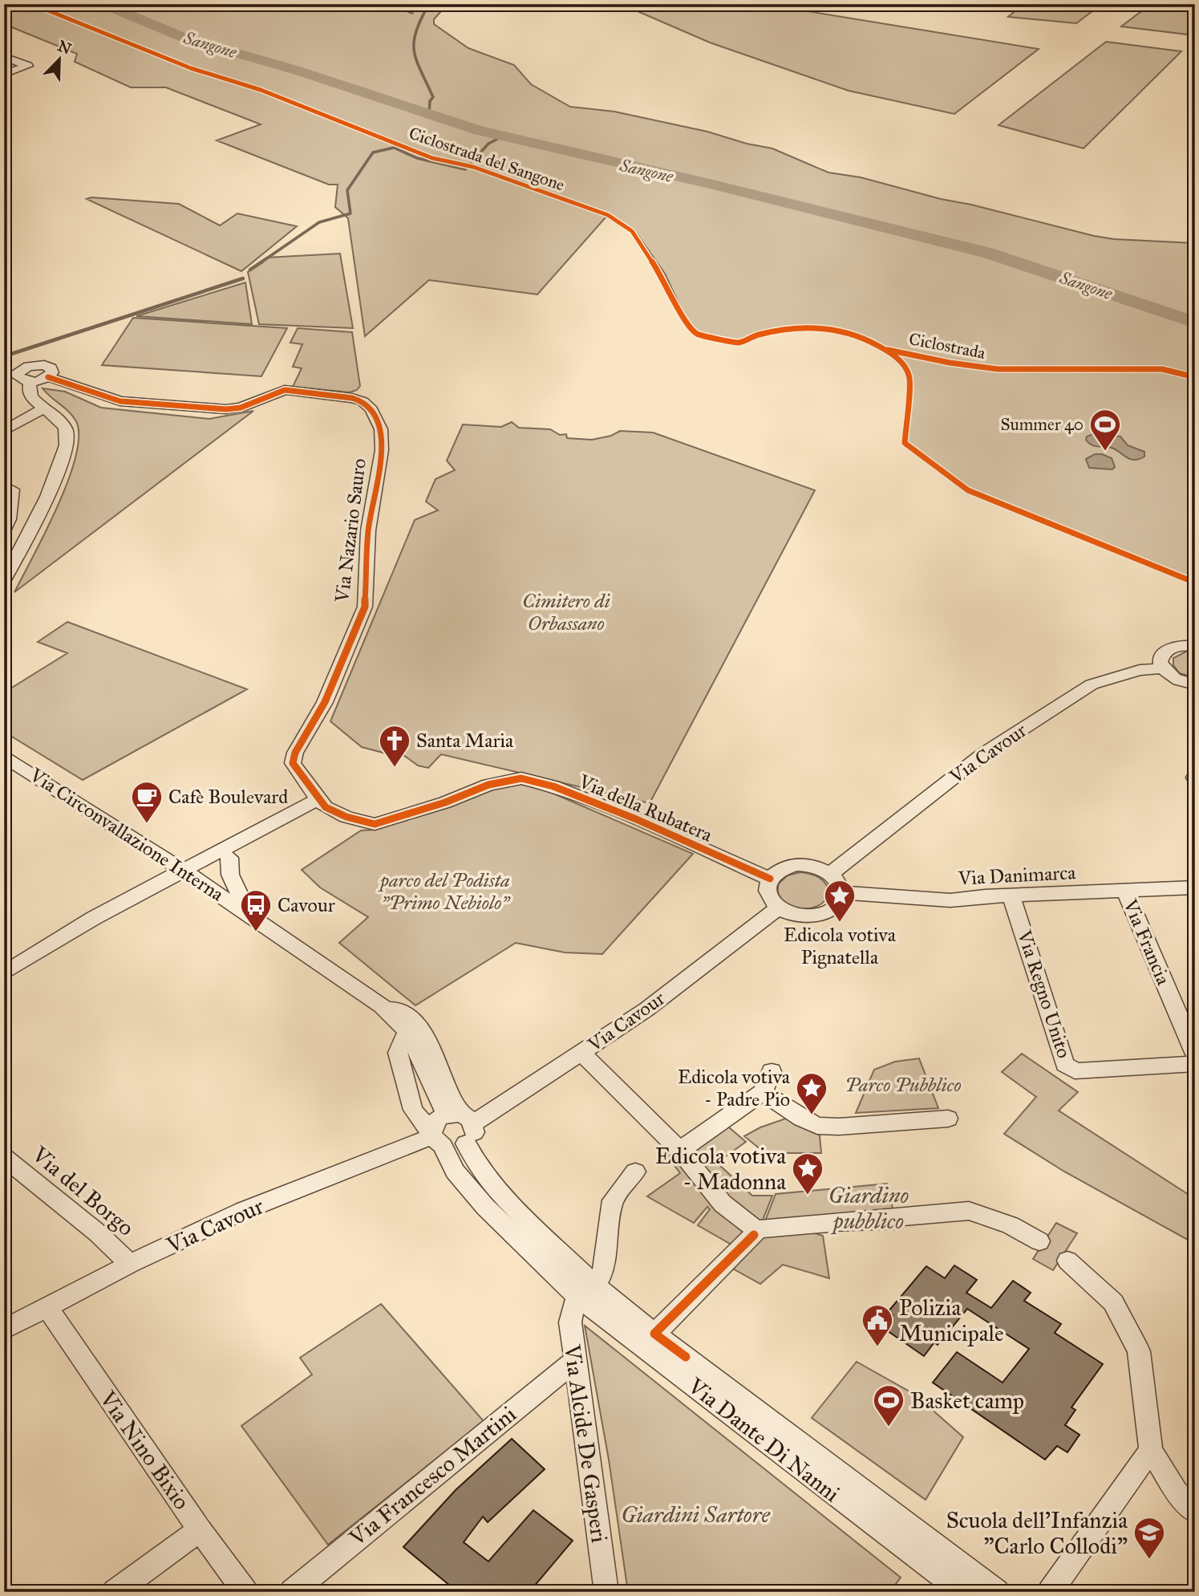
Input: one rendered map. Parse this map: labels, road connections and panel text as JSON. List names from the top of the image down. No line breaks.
{"streets":{"street":["Via Nazario Sauro","Via Cavour","Via della Rubatera","Via Circonvallazione Interna","Via Danimarca","Via Francia","Via Regno Unito","Via del Borgo","Via Dante Di Nanni","Via Alcide De Gasperi","Via Nino Bixio","Via Francesco Martini"],"cycle path":["Ciclostrada del Sangone","Ciclostrada"]},"crossings":[["Via Nazario Sauro","Via della Rubatera"],["Via Cavour","Via della Rubatera"],["Via Cavour","Via Circonvallazione Interna"],["Via Cavour","Via Danimarca"],["Via Cavour","Via del Borgo"],["Via Cavour","Via Dante Di Nanni"],["Via Cavour","Via Nino Bixio"],["Via della Rubatera","Via Danimarca"],["Via Circonvallazione Interna","Via Dante Di Nanni"],["Via Danimarca","Via Francia"],["Via Danimarca","Via Regno Unito"],["Via Dante Di Nanni","Via Alcide De Gasperi"],["Via Alcide De Gasperi","Via Francesco Martini"]],"water":["Sangone"],"parks":["Cimitero di Orbassano","parco del Podista \"Primo Nebiolo\"","Parco Pubblico","Giardino pubblico","Giardini Sartore"],"places":{"sports":["Summer 40","Basket camp"],"church":["Santa Maria"],"cafe":["Cafè Boulevard"],"place":["Edicola votiva Pignatella","Edicola votiva - Padre Pio","Edicola votiva - Madonna"],"bus stop":["Cavour"],"public building":["Polizia Municipale"],"school or university":["Scuola dell'Infanzia \"Carlo Collodi\""]},"north":"top right"}
